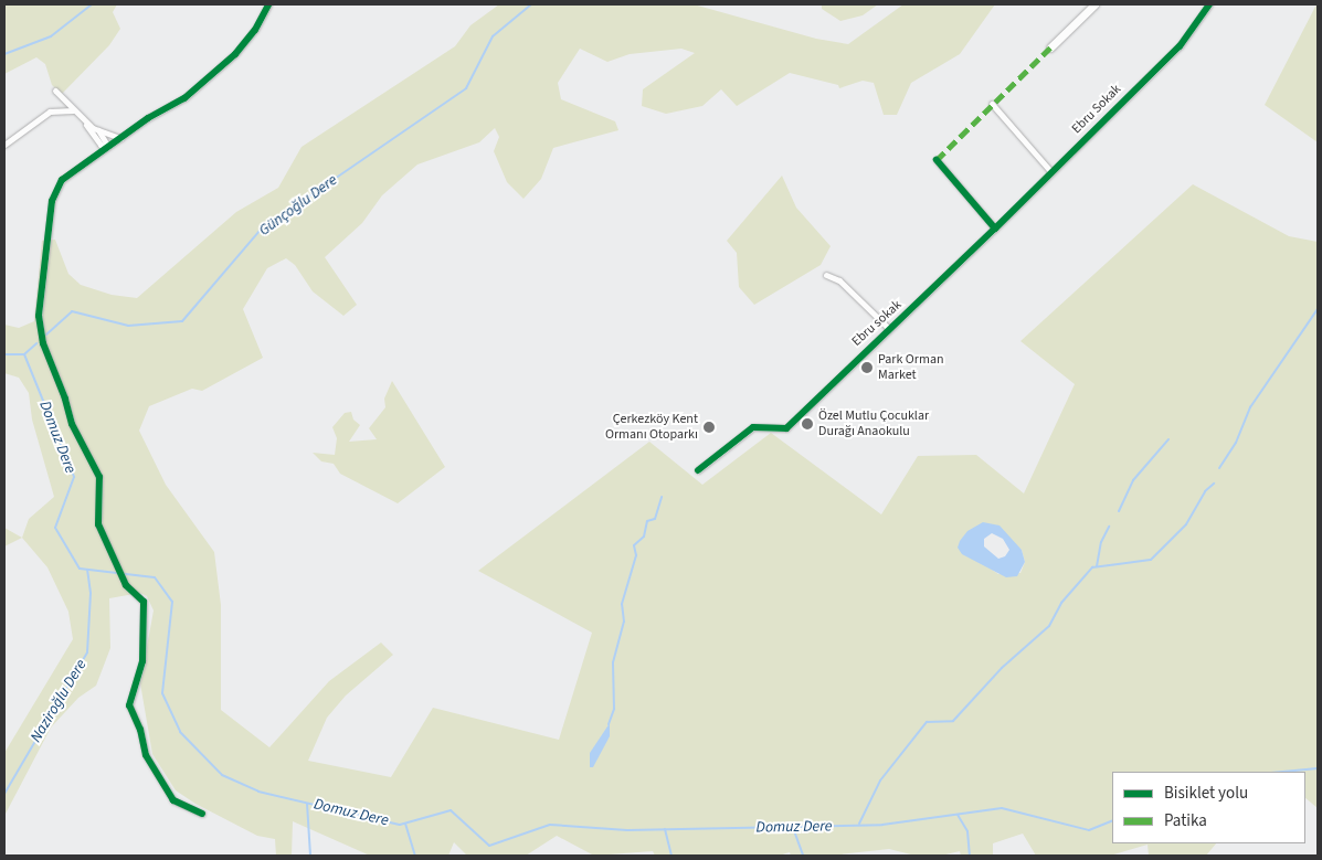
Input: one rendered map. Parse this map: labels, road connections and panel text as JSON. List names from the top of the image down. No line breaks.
{"streets":{"street":["Ebru Sokak","Ebru sokak"]},"crossings":[["Ebru Sokak","Ebru sokak"]],"water":["Günçoğlu Dere","Domuz Dere","Naziroğlu Dere"],"places":["Park Orman Market","Özel Mutlu Çocuklar Durağı Anaokulu","Çerkezköy Kent Ormanı Otoparkı"],"legend":["Bisiklet yolu","Patika"]}
